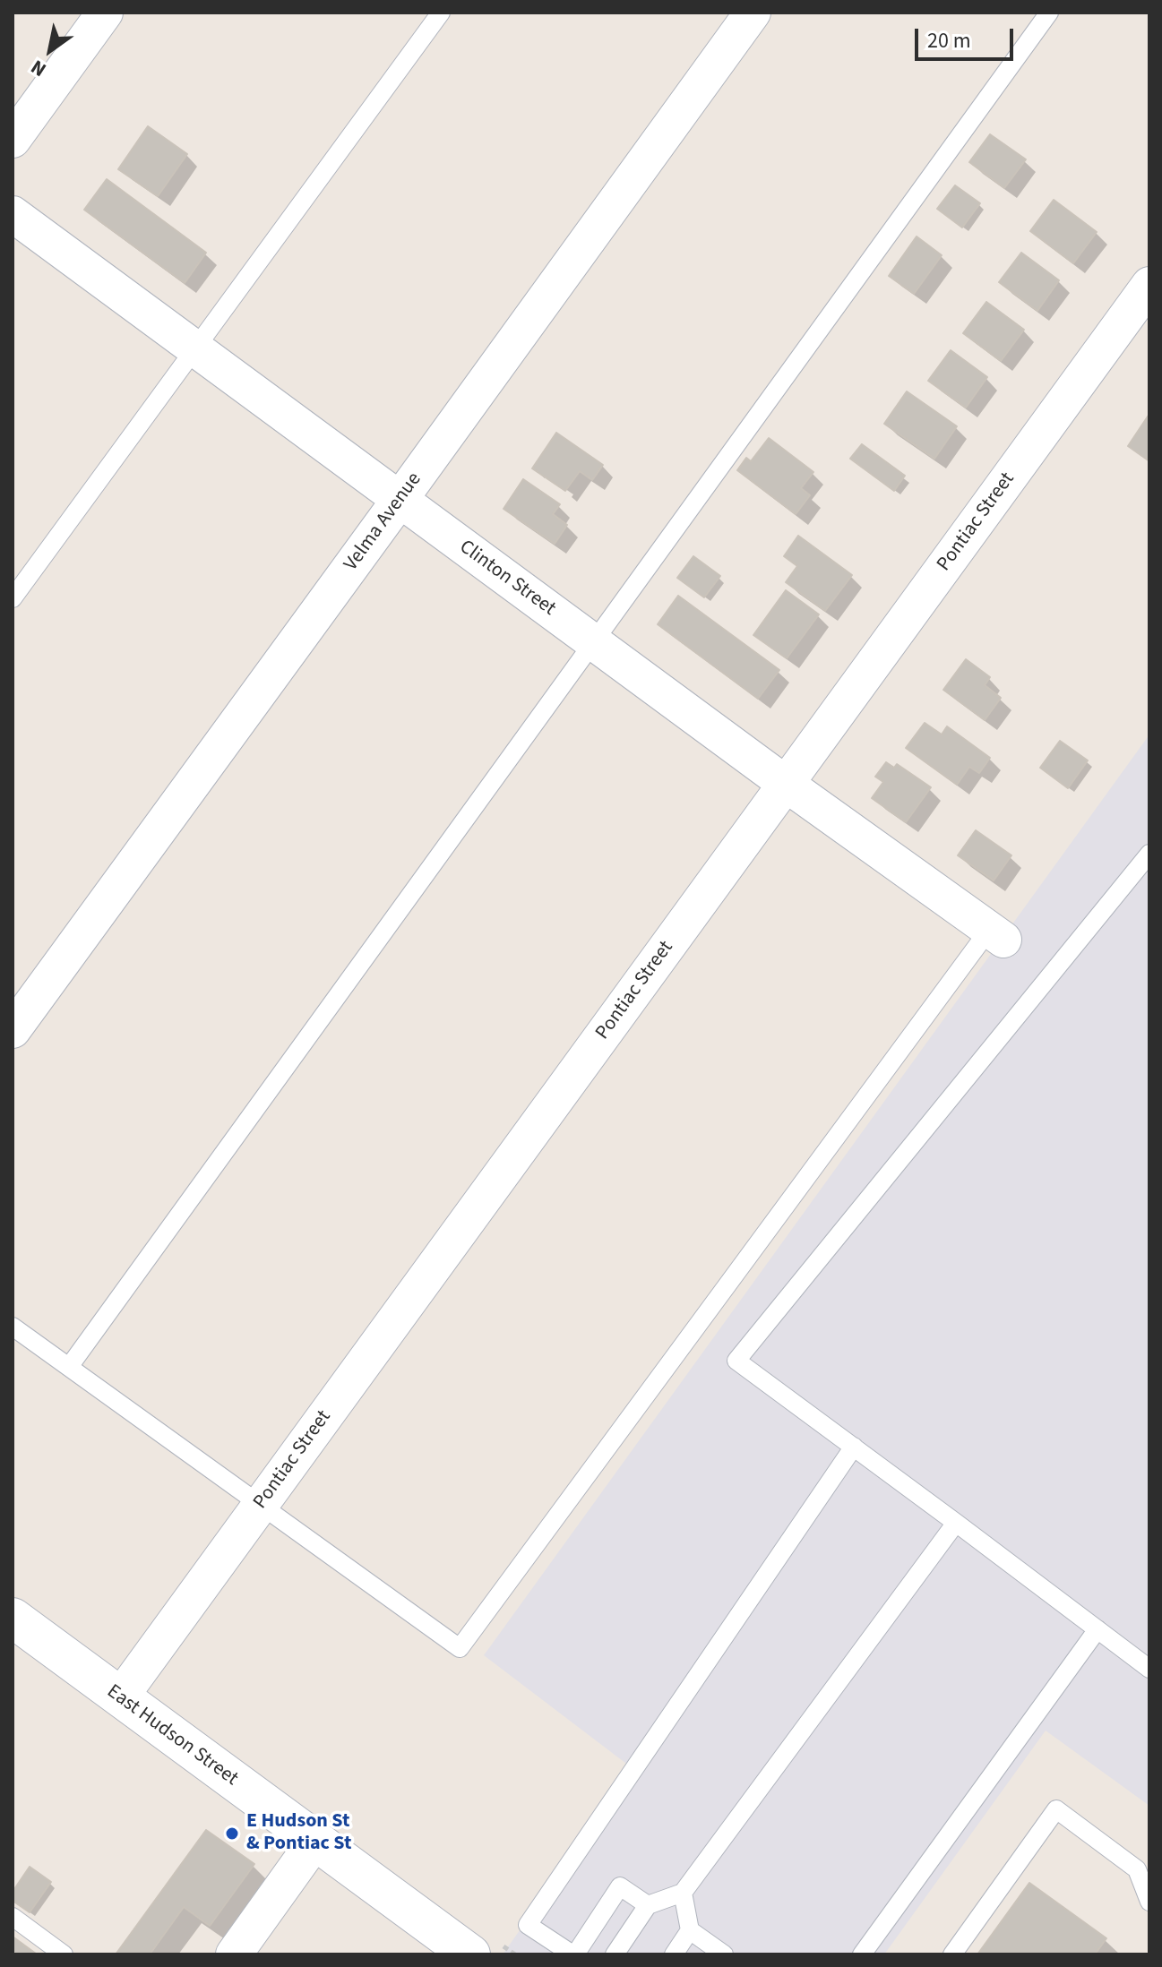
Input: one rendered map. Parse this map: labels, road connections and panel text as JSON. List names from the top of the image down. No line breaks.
{"streets":{"main road":["East Hudson Street"],"street":["Velma Avenue","Pontiac Street","Clinton Street"]},"crossings":[["Velma Avenue","Clinton Street"],["Pontiac Street","Clinton Street"],["Pontiac Street","East Hudson Street"]],"places":["E Hudson St & Pontiac St"],"scale_bar":"20 m","north":"bottom left"}
